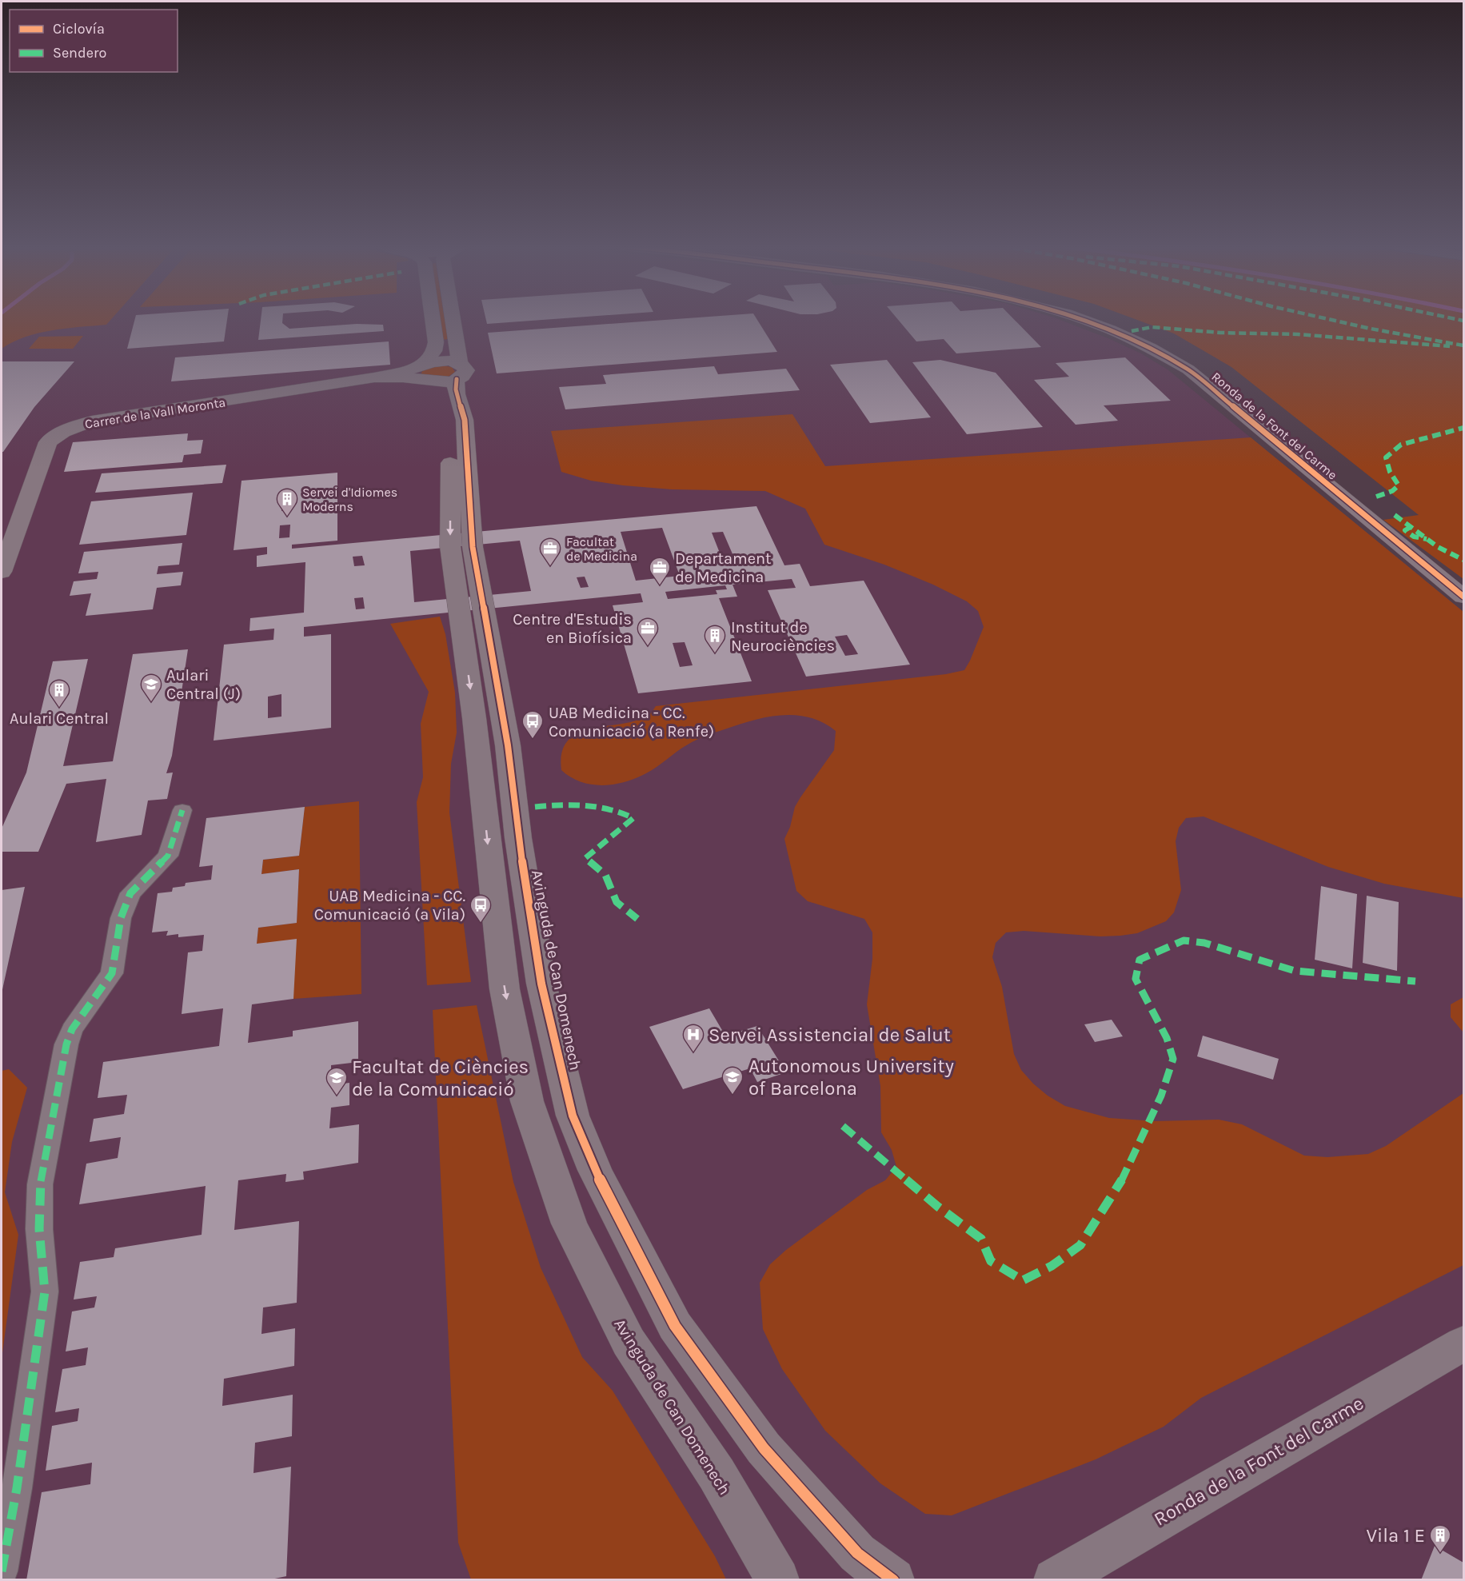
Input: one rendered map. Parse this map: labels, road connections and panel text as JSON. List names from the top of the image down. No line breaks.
{"streets":{"street":["Carrer de la Vall Moronta","Ronda de la Font del Carme","Avinguda de Can Domenech"]},"crossings":[["Carrer de la Vall Moronta","Avinguda de Can Domenech"]],"places":{"building":["Servei d'Idiomes Moderns","Institut de Neurociències","Aulari Central","Vila 1 E"],"office":["Facultat de Medicina","Departament de Medicina","Centre d'Estudis en Biofísica"],"school or university":["Aulari Central (J)","Autonomous University of Barcelona","Facultat de Ciències de la Comunicació"],"bus stop":["UAB Medicina - CC. Comunicació (a Renfe)","UAB Medicina - CC. Comunicació (a Vila)"],"hospital":["Servei Assistencial de Salut"]},"legend":["Ciclovía","Sendero"]}
